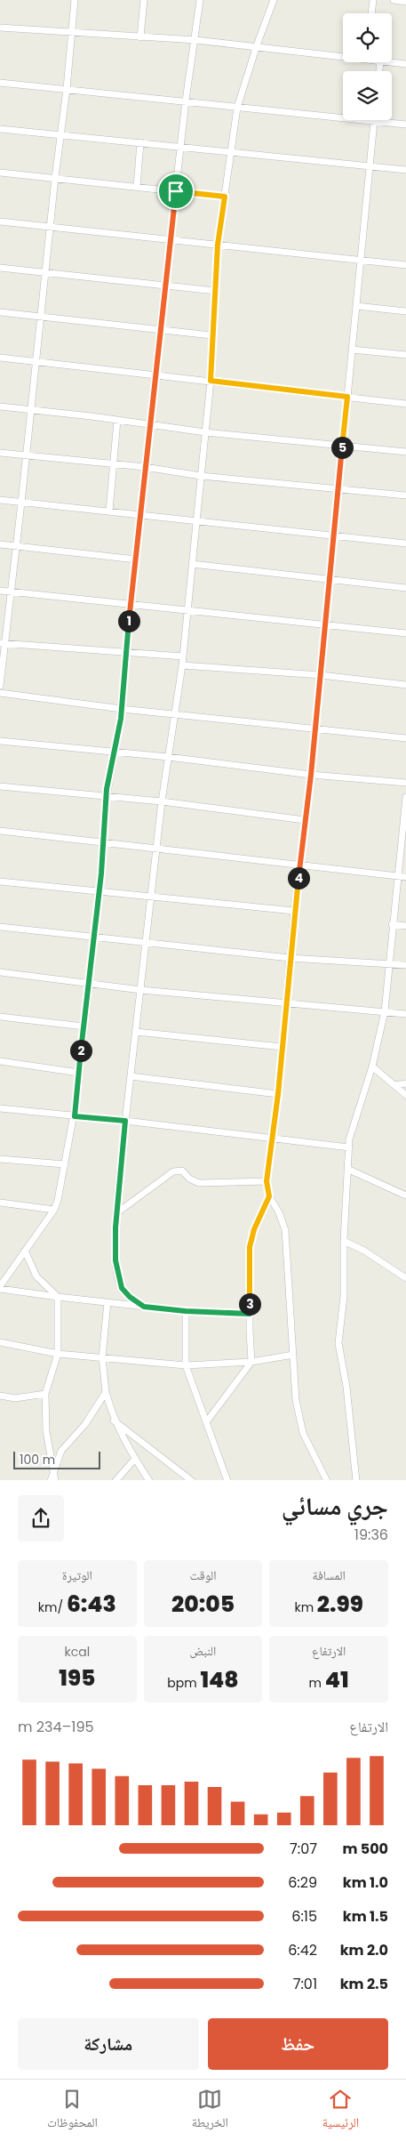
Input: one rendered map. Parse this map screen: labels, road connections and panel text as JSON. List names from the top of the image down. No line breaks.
{"scale_bar":"100 m","page":{"pins":["5","1","4","2","3"],"scale":"100 m","heading":["جري مسائي","19:36"],"stats":[["المسافة","2.99 km"],["الوقت","20:05"],["الوتيرة","6:43 /km"],["الارتفاع","41 m"],["النبض","148 bpm"],["kcal","195"]],"chart":["الارتفاع","195–234 m"],"list":[{"name":"500 m","note":"7:07"},{"name":"1.0 km","note":"6:29"},{"name":"1.5 km","note":"6:15"},{"name":"2.0 km","note":"6:42"},{"name":"2.5 km","note":"7:01"}],"buttons":["حفظ","مشاركة"],"tabs":["الرئيسية","الخريطة","المحفوظات"]}}
